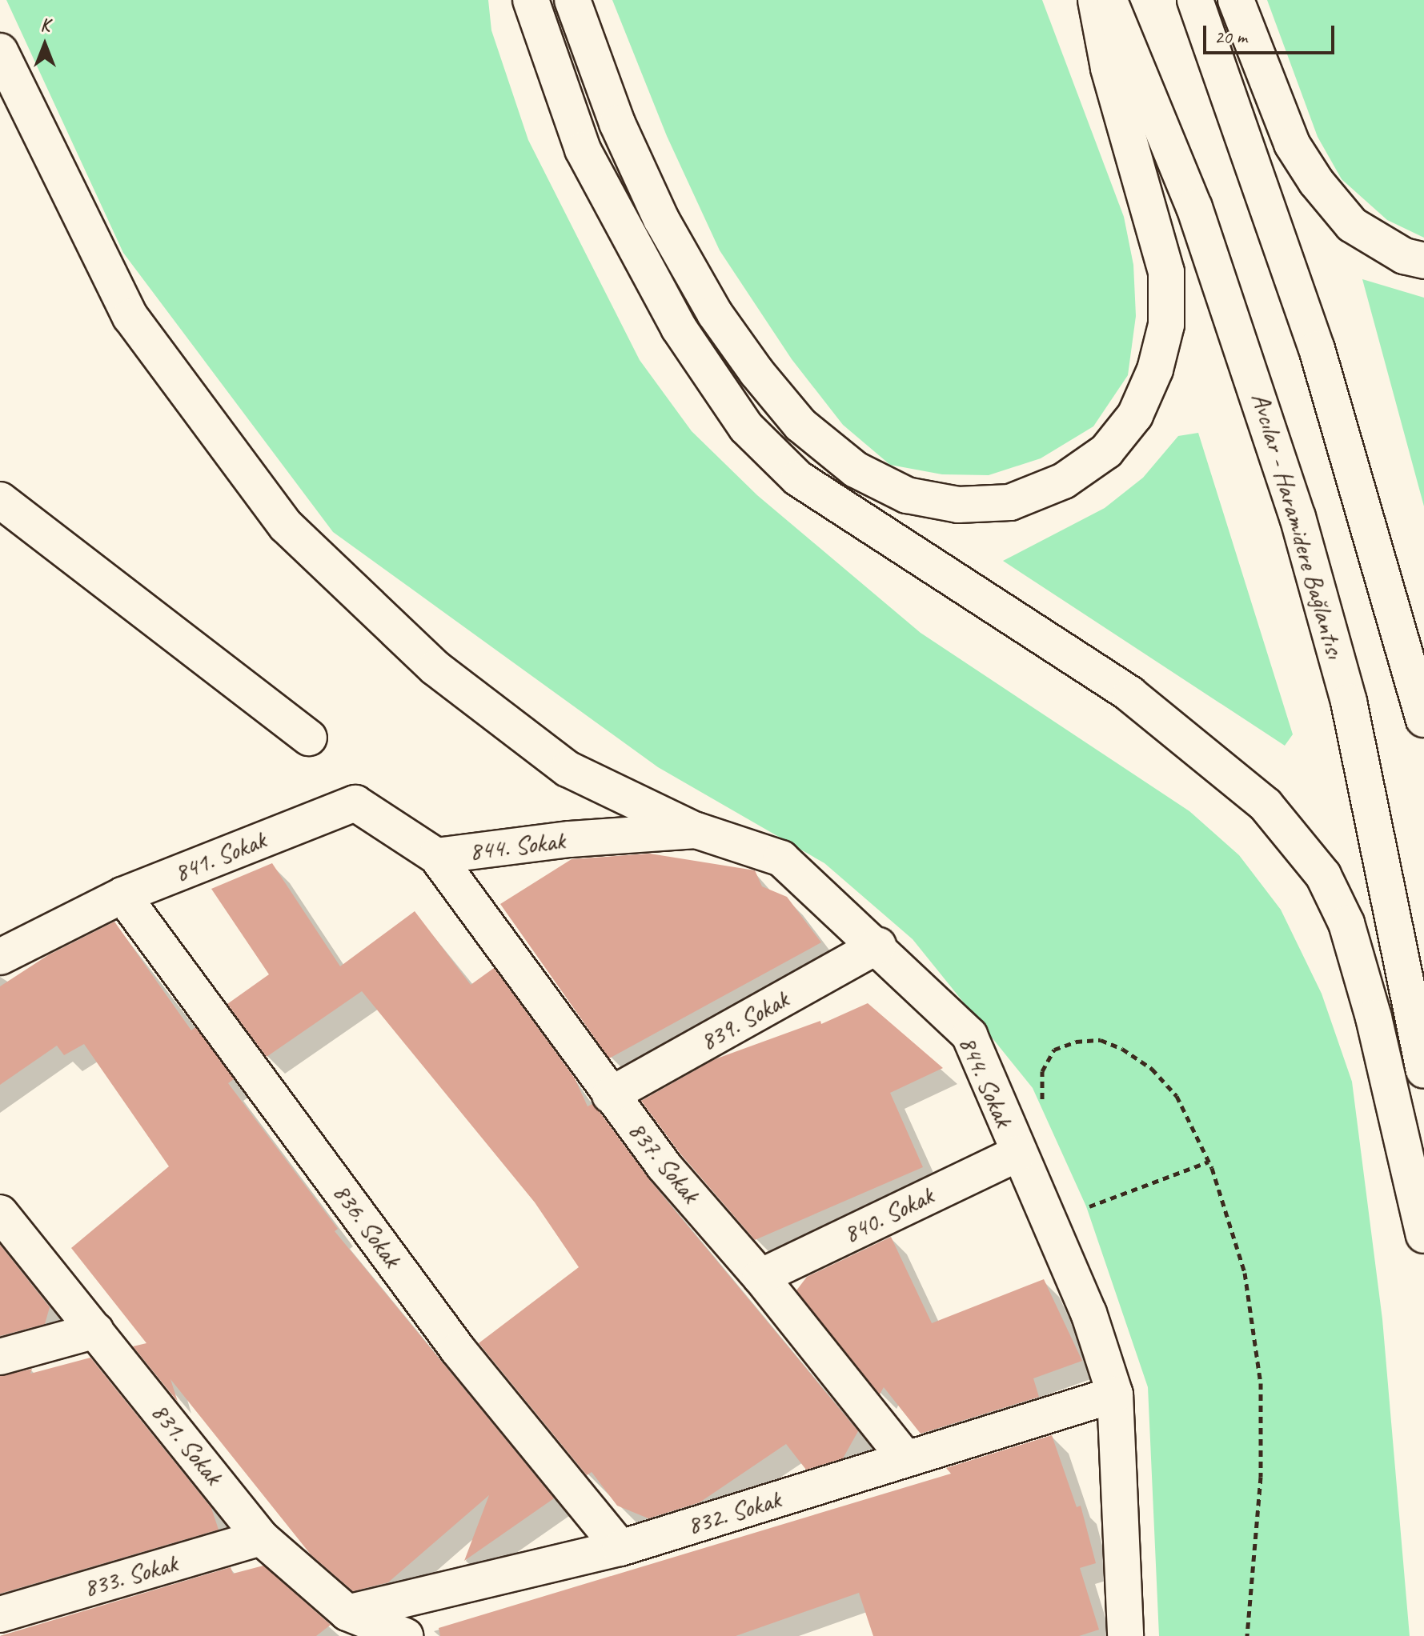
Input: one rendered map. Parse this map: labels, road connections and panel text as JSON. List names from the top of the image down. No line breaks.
{"streets":{"main road":["Avcılar - Haramidere Bağlantısı","844. Sokak","841. Sokak","839. Sokak","837. Sokak","840. Sokak","836. Sokak","831. Sokak","832. Sokak","833. Sokak"]},"crossings":[["844. Sokak","841. Sokak"],["844. Sokak","839. Sokak"],["844. Sokak","837. Sokak"],["844. Sokak","840. Sokak"],["844. Sokak","832. Sokak"],["841. Sokak","837. Sokak"],["841. Sokak","836. Sokak"],["839. Sokak","837. Sokak"],["837. Sokak","840. Sokak"],["837. Sokak","832. Sokak"],["836. Sokak","832. Sokak"],["831. Sokak","832. Sokak"],["831. Sokak","833. Sokak"]],"scale_bar":"20 m","north":"top"}
